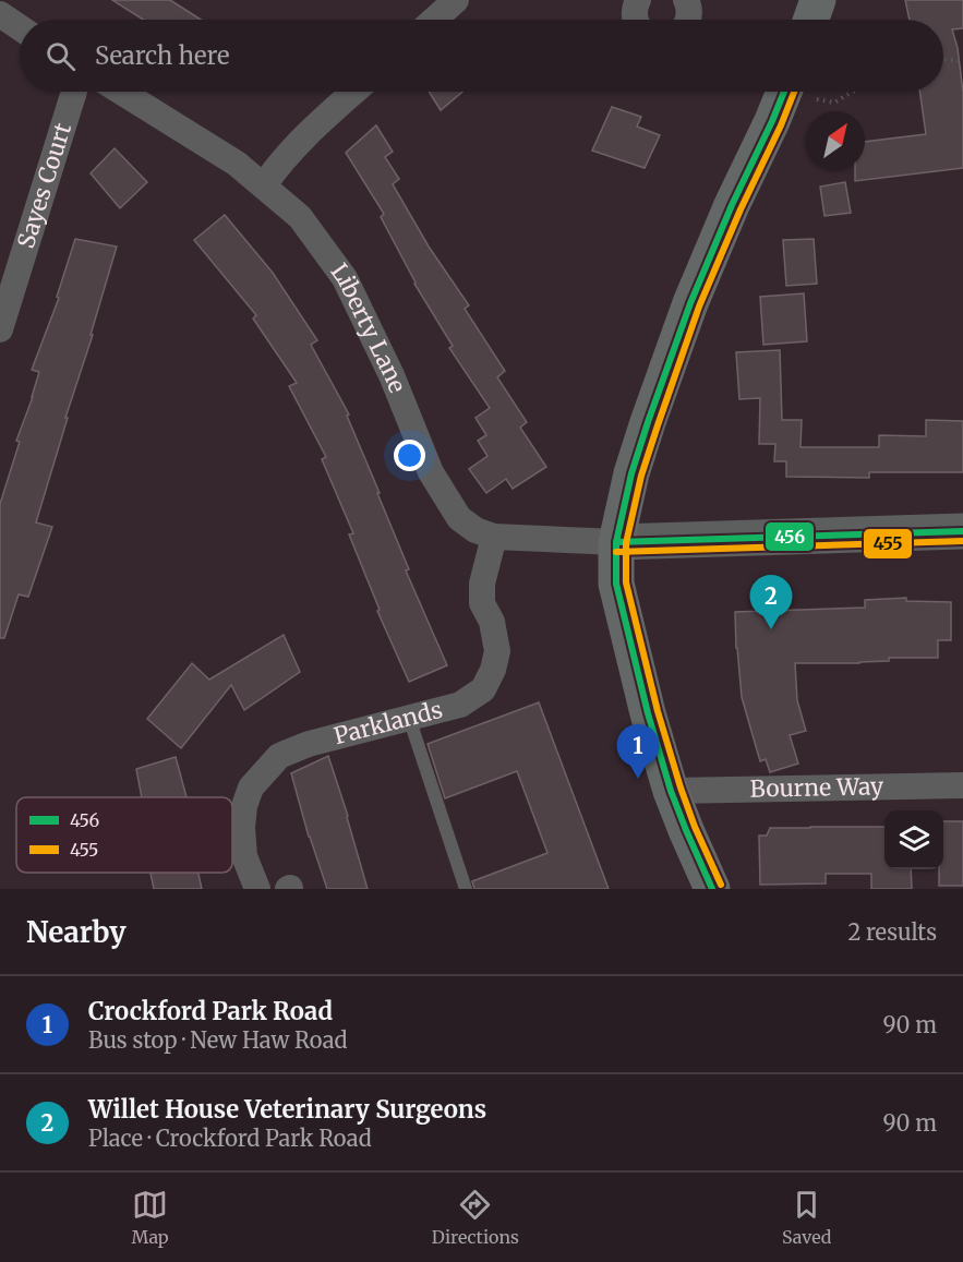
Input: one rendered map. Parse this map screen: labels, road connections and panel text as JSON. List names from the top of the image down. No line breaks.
{"streets":{"street":["Sayes Court","Liberty Lane","Parklands","Bourne Way"]},"crossings":[["Liberty Lane","Parklands"]],"lines":["transit line 456","transit line 455"],"legend":["456","455"],"north":"top right","page":{"search":"Search here","pins":["2","1"],"heading":["Nearby","2 results"],"list":[{"mark":"1","name":"Crockford Park Road","note":"Bus stop · New Haw Road","value":"90 m"},{"mark":"2","name":"Willet House Veterinary Surgeons","note":"Place · Crockford Park Road","value":"90 m"}],"nav":["Map","Directions","Saved"]}}
